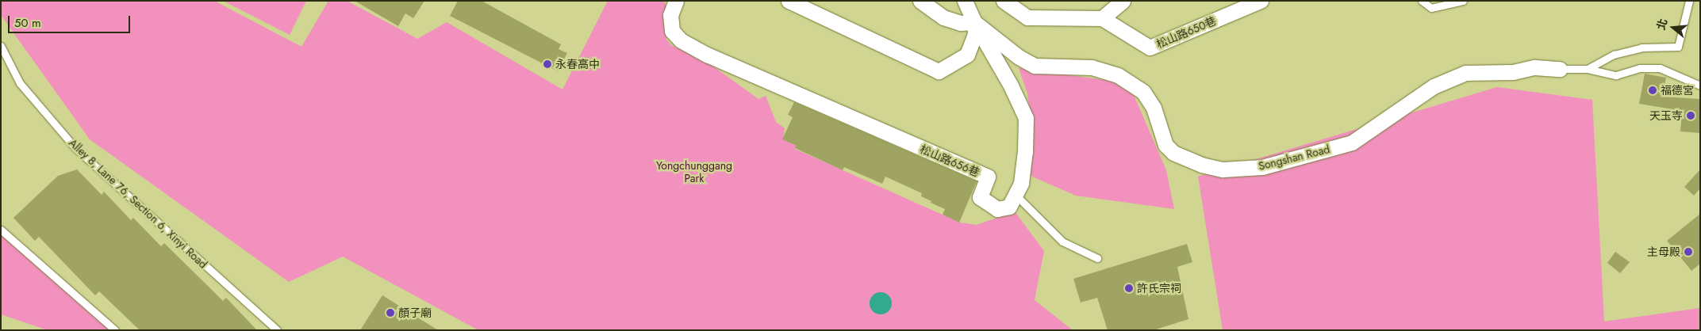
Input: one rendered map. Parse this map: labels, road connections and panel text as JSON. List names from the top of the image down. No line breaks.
{"streets":{"street":["松山路650巷","Songshan Road","松山路656巷"],"lane":["Alley 8, Lane 76, Section 6, Xinyi Road"]},"parks":["Yongchunggang Park"],"places":["永春高中","福德宮","天玉寺","主母殿","許氏宗祠","顏子廟"],"scale_bar":"50 m","north":"left"}
